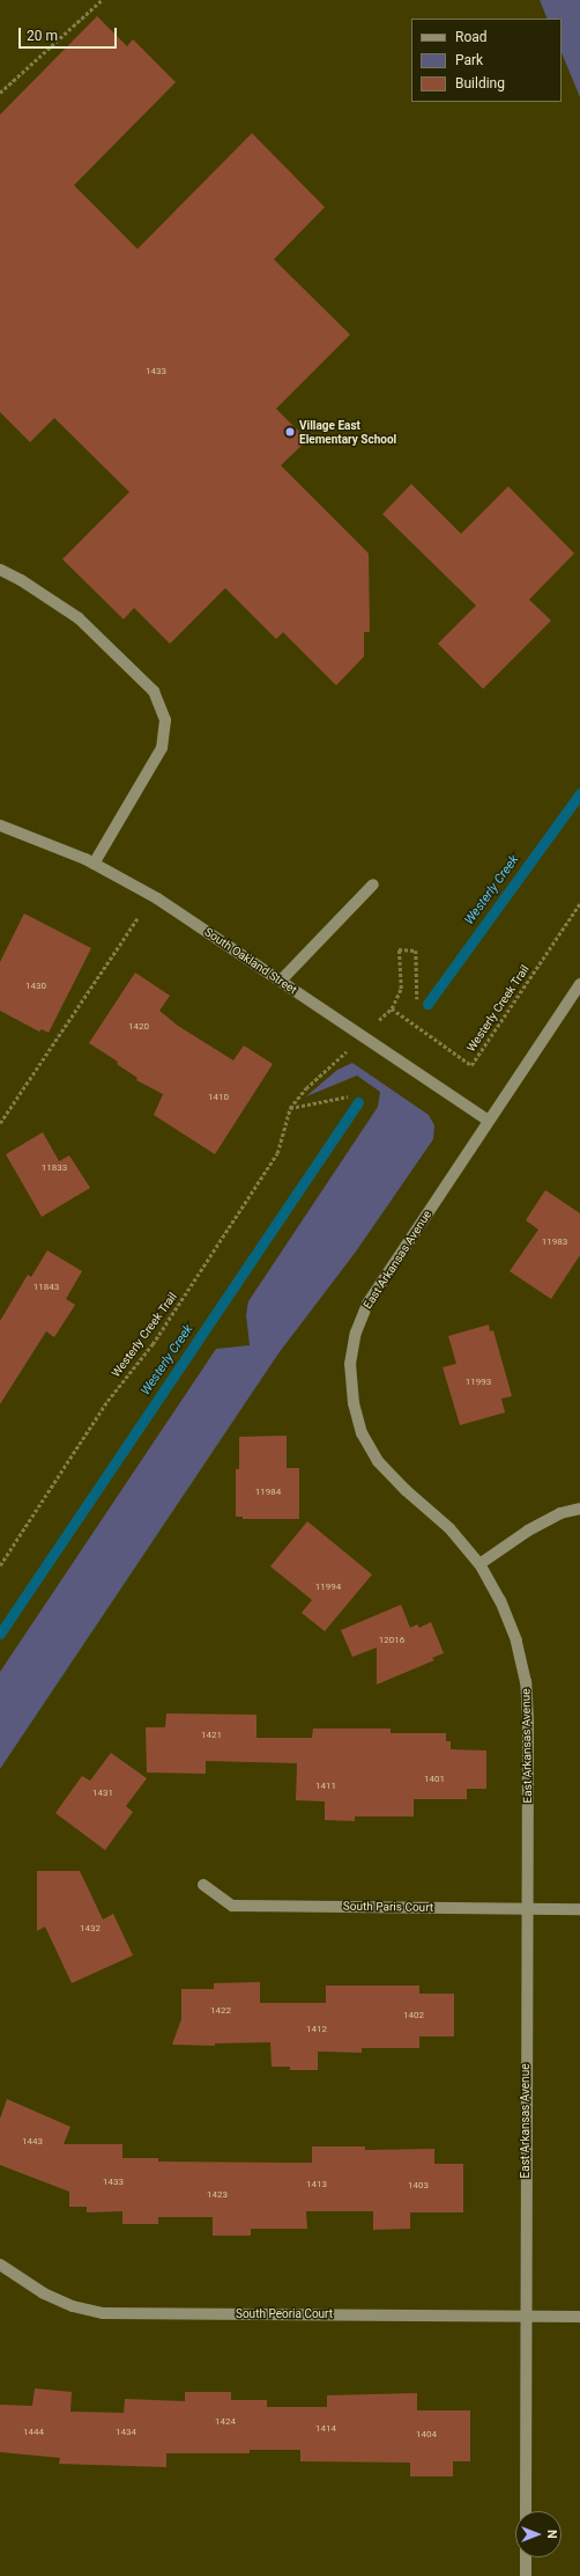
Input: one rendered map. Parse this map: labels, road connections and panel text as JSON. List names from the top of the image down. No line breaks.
{"streets":{"street":["South Oakland Street","East Arkansas Avenue","South Paris Court","South Peoria Court"],"path":["Westerly Creek Trail"]},"crossings":[["South Oakland Street","Westerly Creek Trail"],["South Oakland Street","East Arkansas Avenue"],["East Arkansas Avenue","South Paris Court"],["East Arkansas Avenue","South Peoria Court"]],"water":["Westerly Creek"],"places":["Village East Elementary School"],"house_numbers":["1433","1430","1420","1410","11833","11983","11843","11993","11984","11994","12016","1421","1401","1411","1431","1432","1422","1402","1412","1443","1433","1413","1403","1423","1424","1414","1444","1434","1404"],"legend":["Road","Park","Building"],"scale_bar":"20 m","north":"right"}
